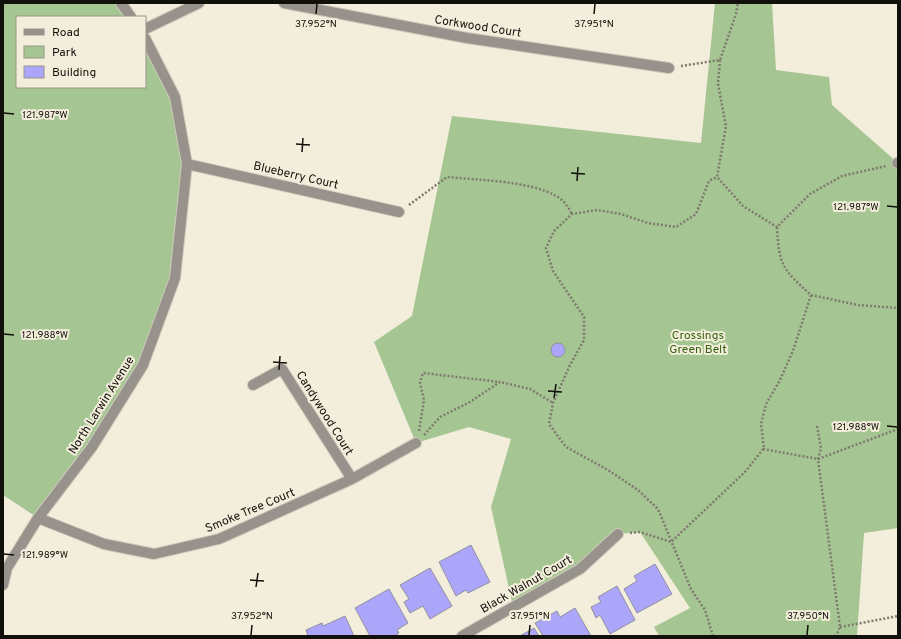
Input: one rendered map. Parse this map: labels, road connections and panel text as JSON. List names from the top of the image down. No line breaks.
{"streets":{"street":["Corkwood Court","Blueberry Court","North Larwin Avenue","Candywood Court","Smoke Tree Court","Black Walnut Court"]},"crossings":[["Blueberry Court","North Larwin Avenue"],["North Larwin Avenue","Smoke Tree Court"],["Candywood Court","Smoke Tree Court"]],"parks":["Crossings Green Belt"],"legend":["Road","Park","Building"],"coordinates":["37.952°N","37.951°N","121.987°W","121.988°W","121.989°W","37.950°N"]}
